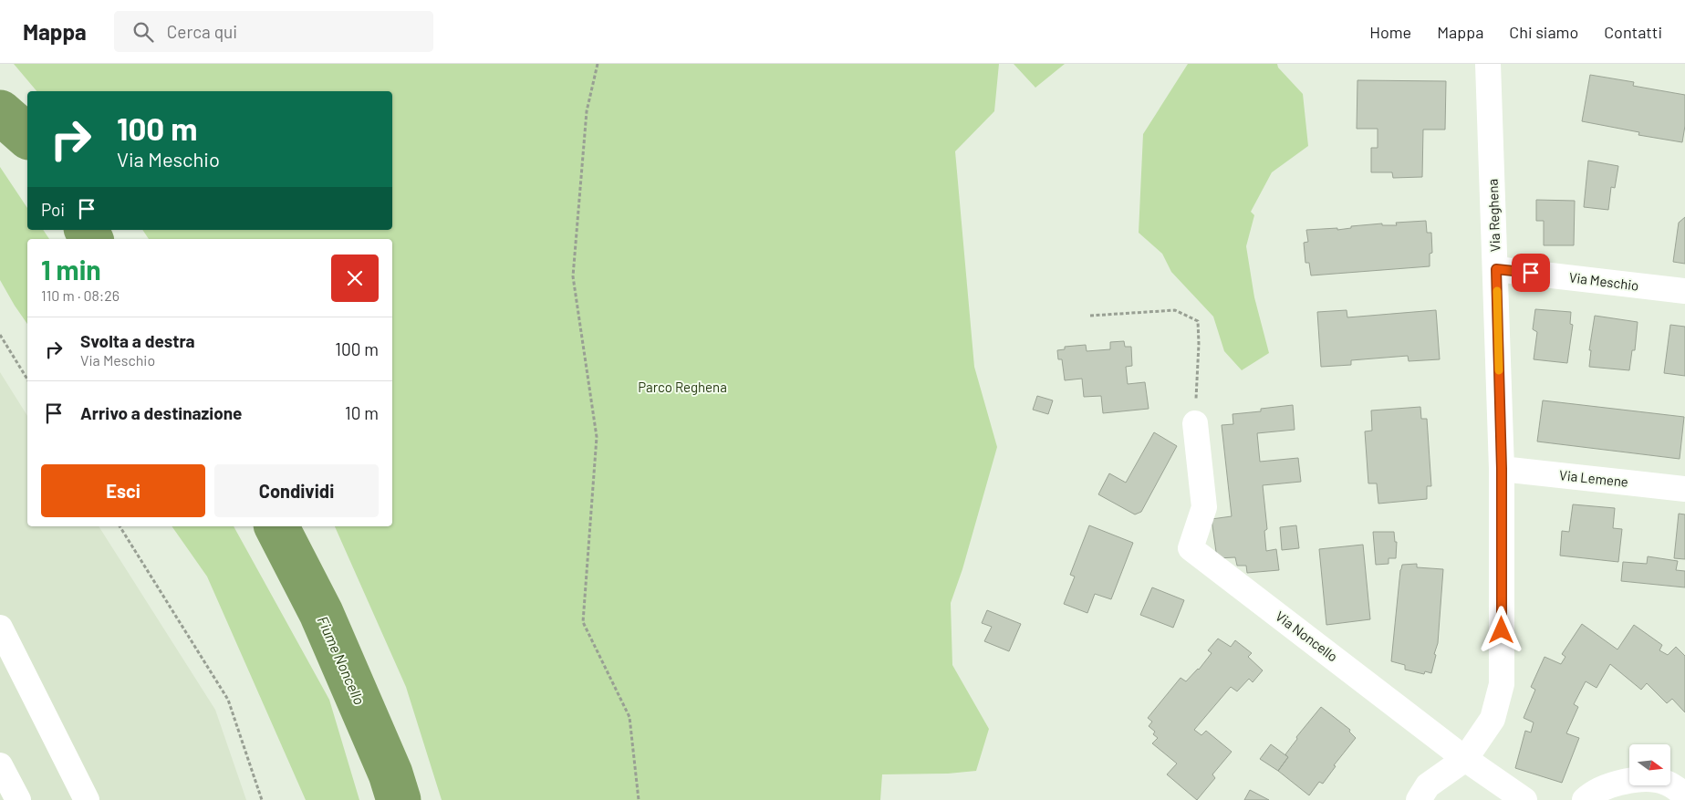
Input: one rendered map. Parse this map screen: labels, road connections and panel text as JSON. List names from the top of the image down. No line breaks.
{"streets":{"street":["Via Reghena","Via Meschio","Via Lemene","Via Noncello"]},"crossings":[["Via Reghena","Via Meschio"],["Via Reghena","Via Lemene"],["Via Reghena","Via Noncello"]],"water":["Fiume Noncello"],"parks":["Parco Reghena"],"north":"right","page":{"header":"Mappa","search":"Cerca qui","nav":["Home","Mappa","Chi siamo","Contatti"],"turn":["100 m","Via Meschio"],"then":"Poi","heading":["1 min","110 m · 08:26"],"list":[{"name":"Svolta a destra","note":"Via Meschio","value":"100 m"},{"name":"Arrivo a destinazione","value":"10 m"}],"buttons":["Esci","Condividi"]}}
